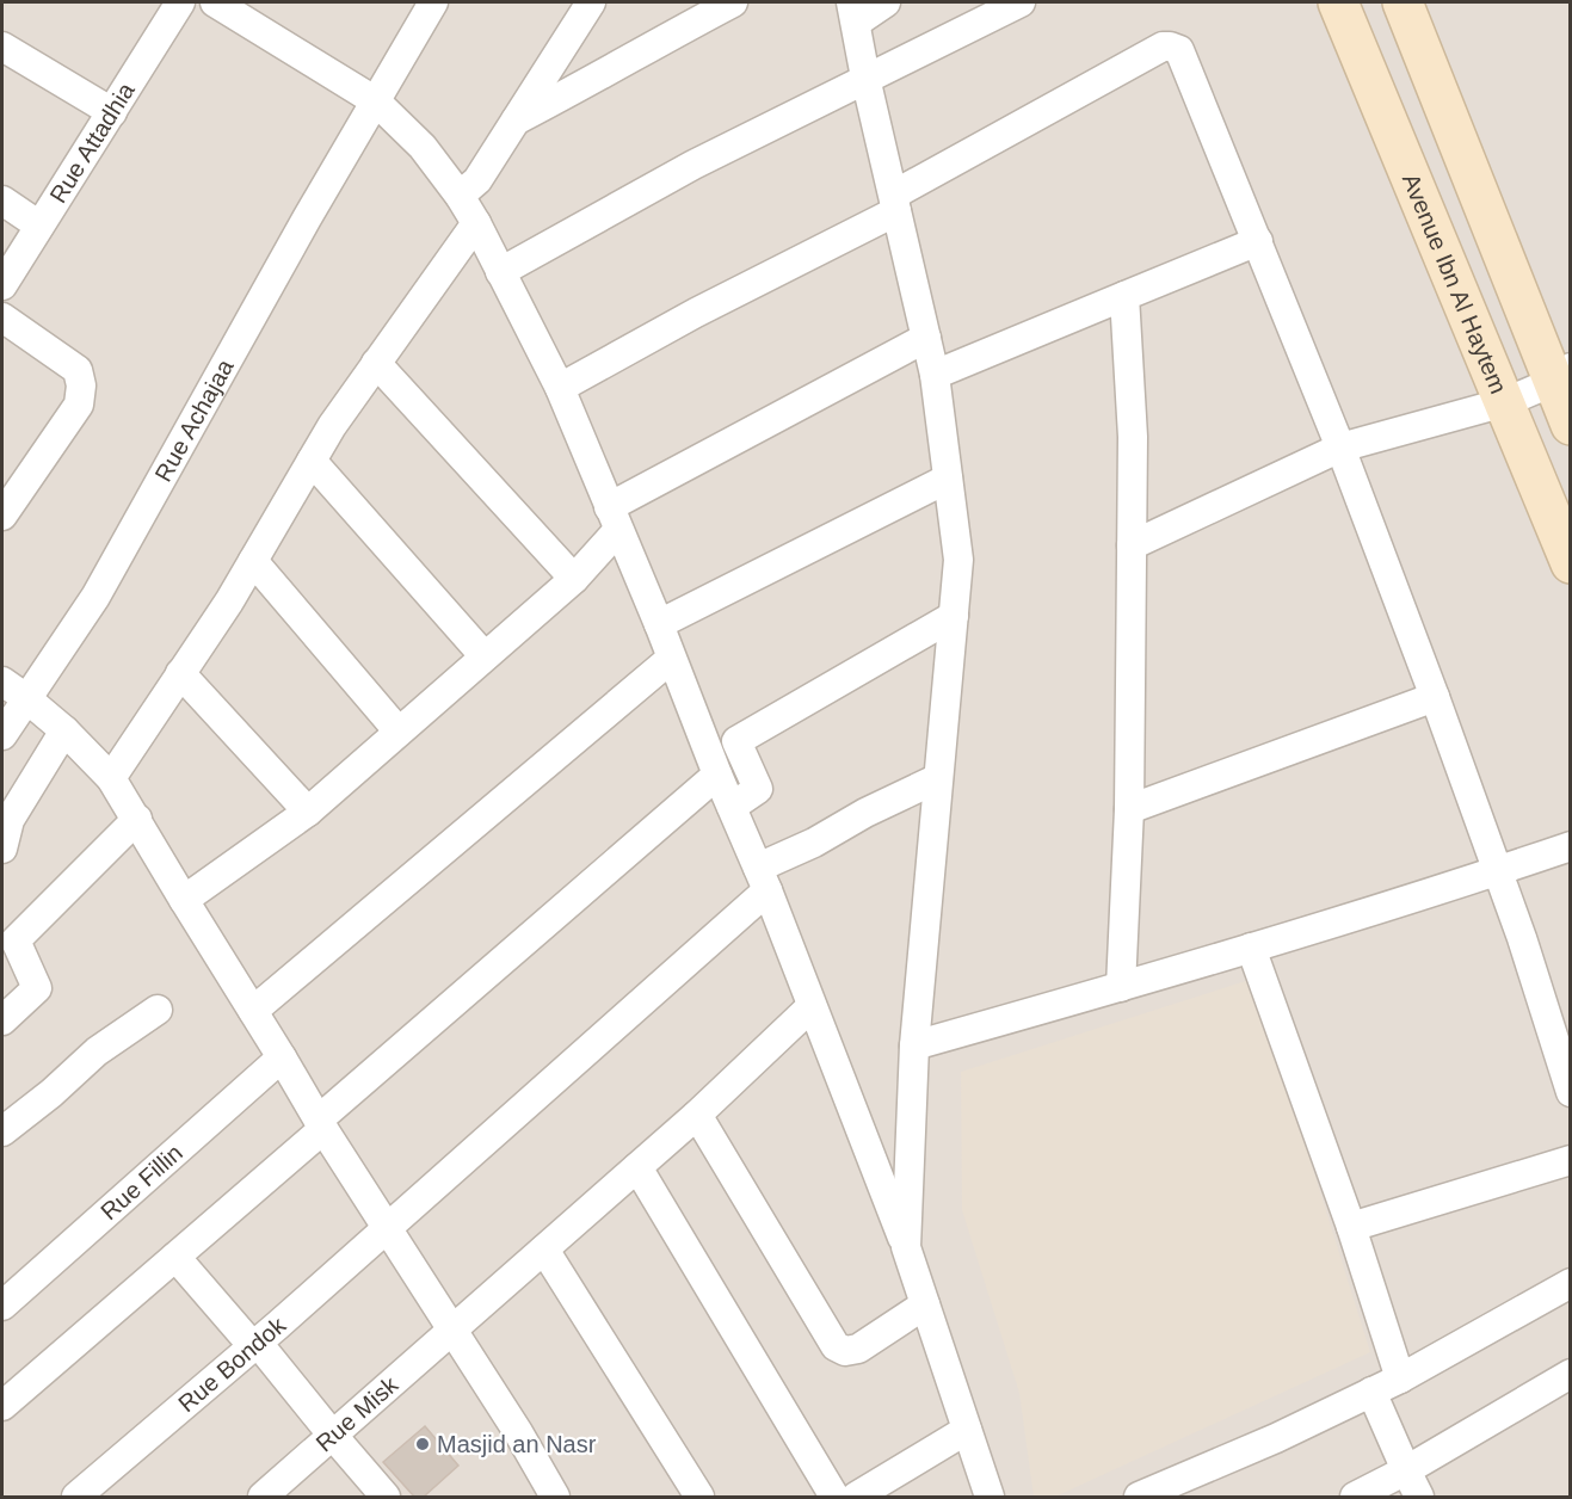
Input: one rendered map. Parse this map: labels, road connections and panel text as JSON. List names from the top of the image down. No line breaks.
{"streets":{"street":["Rue Attadhia","Avenue Ibn Al Haytem","Rue Achajaa","Rue Fillin","Rue Bondok","Rue Misk"]},"places":["Masjid an Nasr"]}
